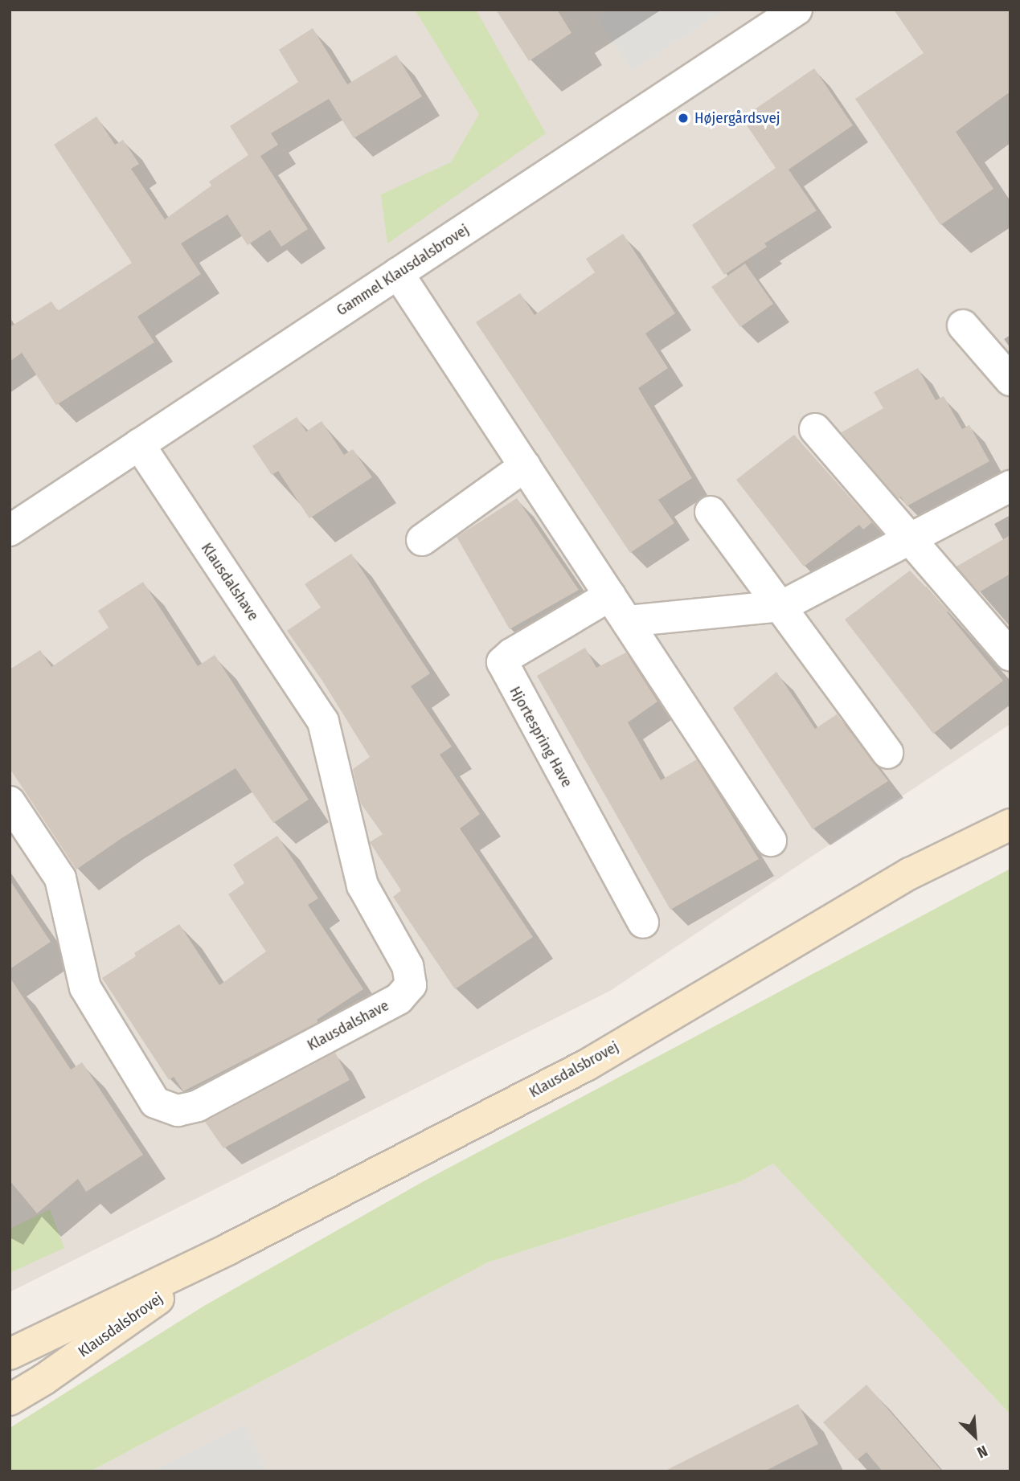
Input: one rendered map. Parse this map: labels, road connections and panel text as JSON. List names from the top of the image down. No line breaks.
{"streets":{"street":["Gammel Klausdalsbrovej","Klausdalshave","Hjortespring Have","Klausdalsbrovej"]},"crossings":[["Gammel Klausdalsbrovej","Klausdalshave"]],"places":["Højergårdsvej"],"north":"bottom right"}
